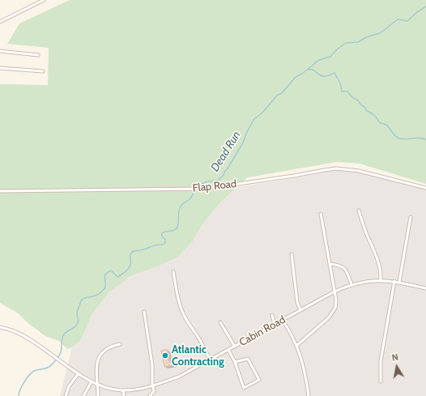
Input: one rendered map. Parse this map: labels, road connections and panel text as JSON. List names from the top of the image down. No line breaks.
{"streets":{"lane":["Flap Road","Cabin Road"]},"water":["Dead Run"],"places":["Atlantic Contracting"],"north":"top"}
